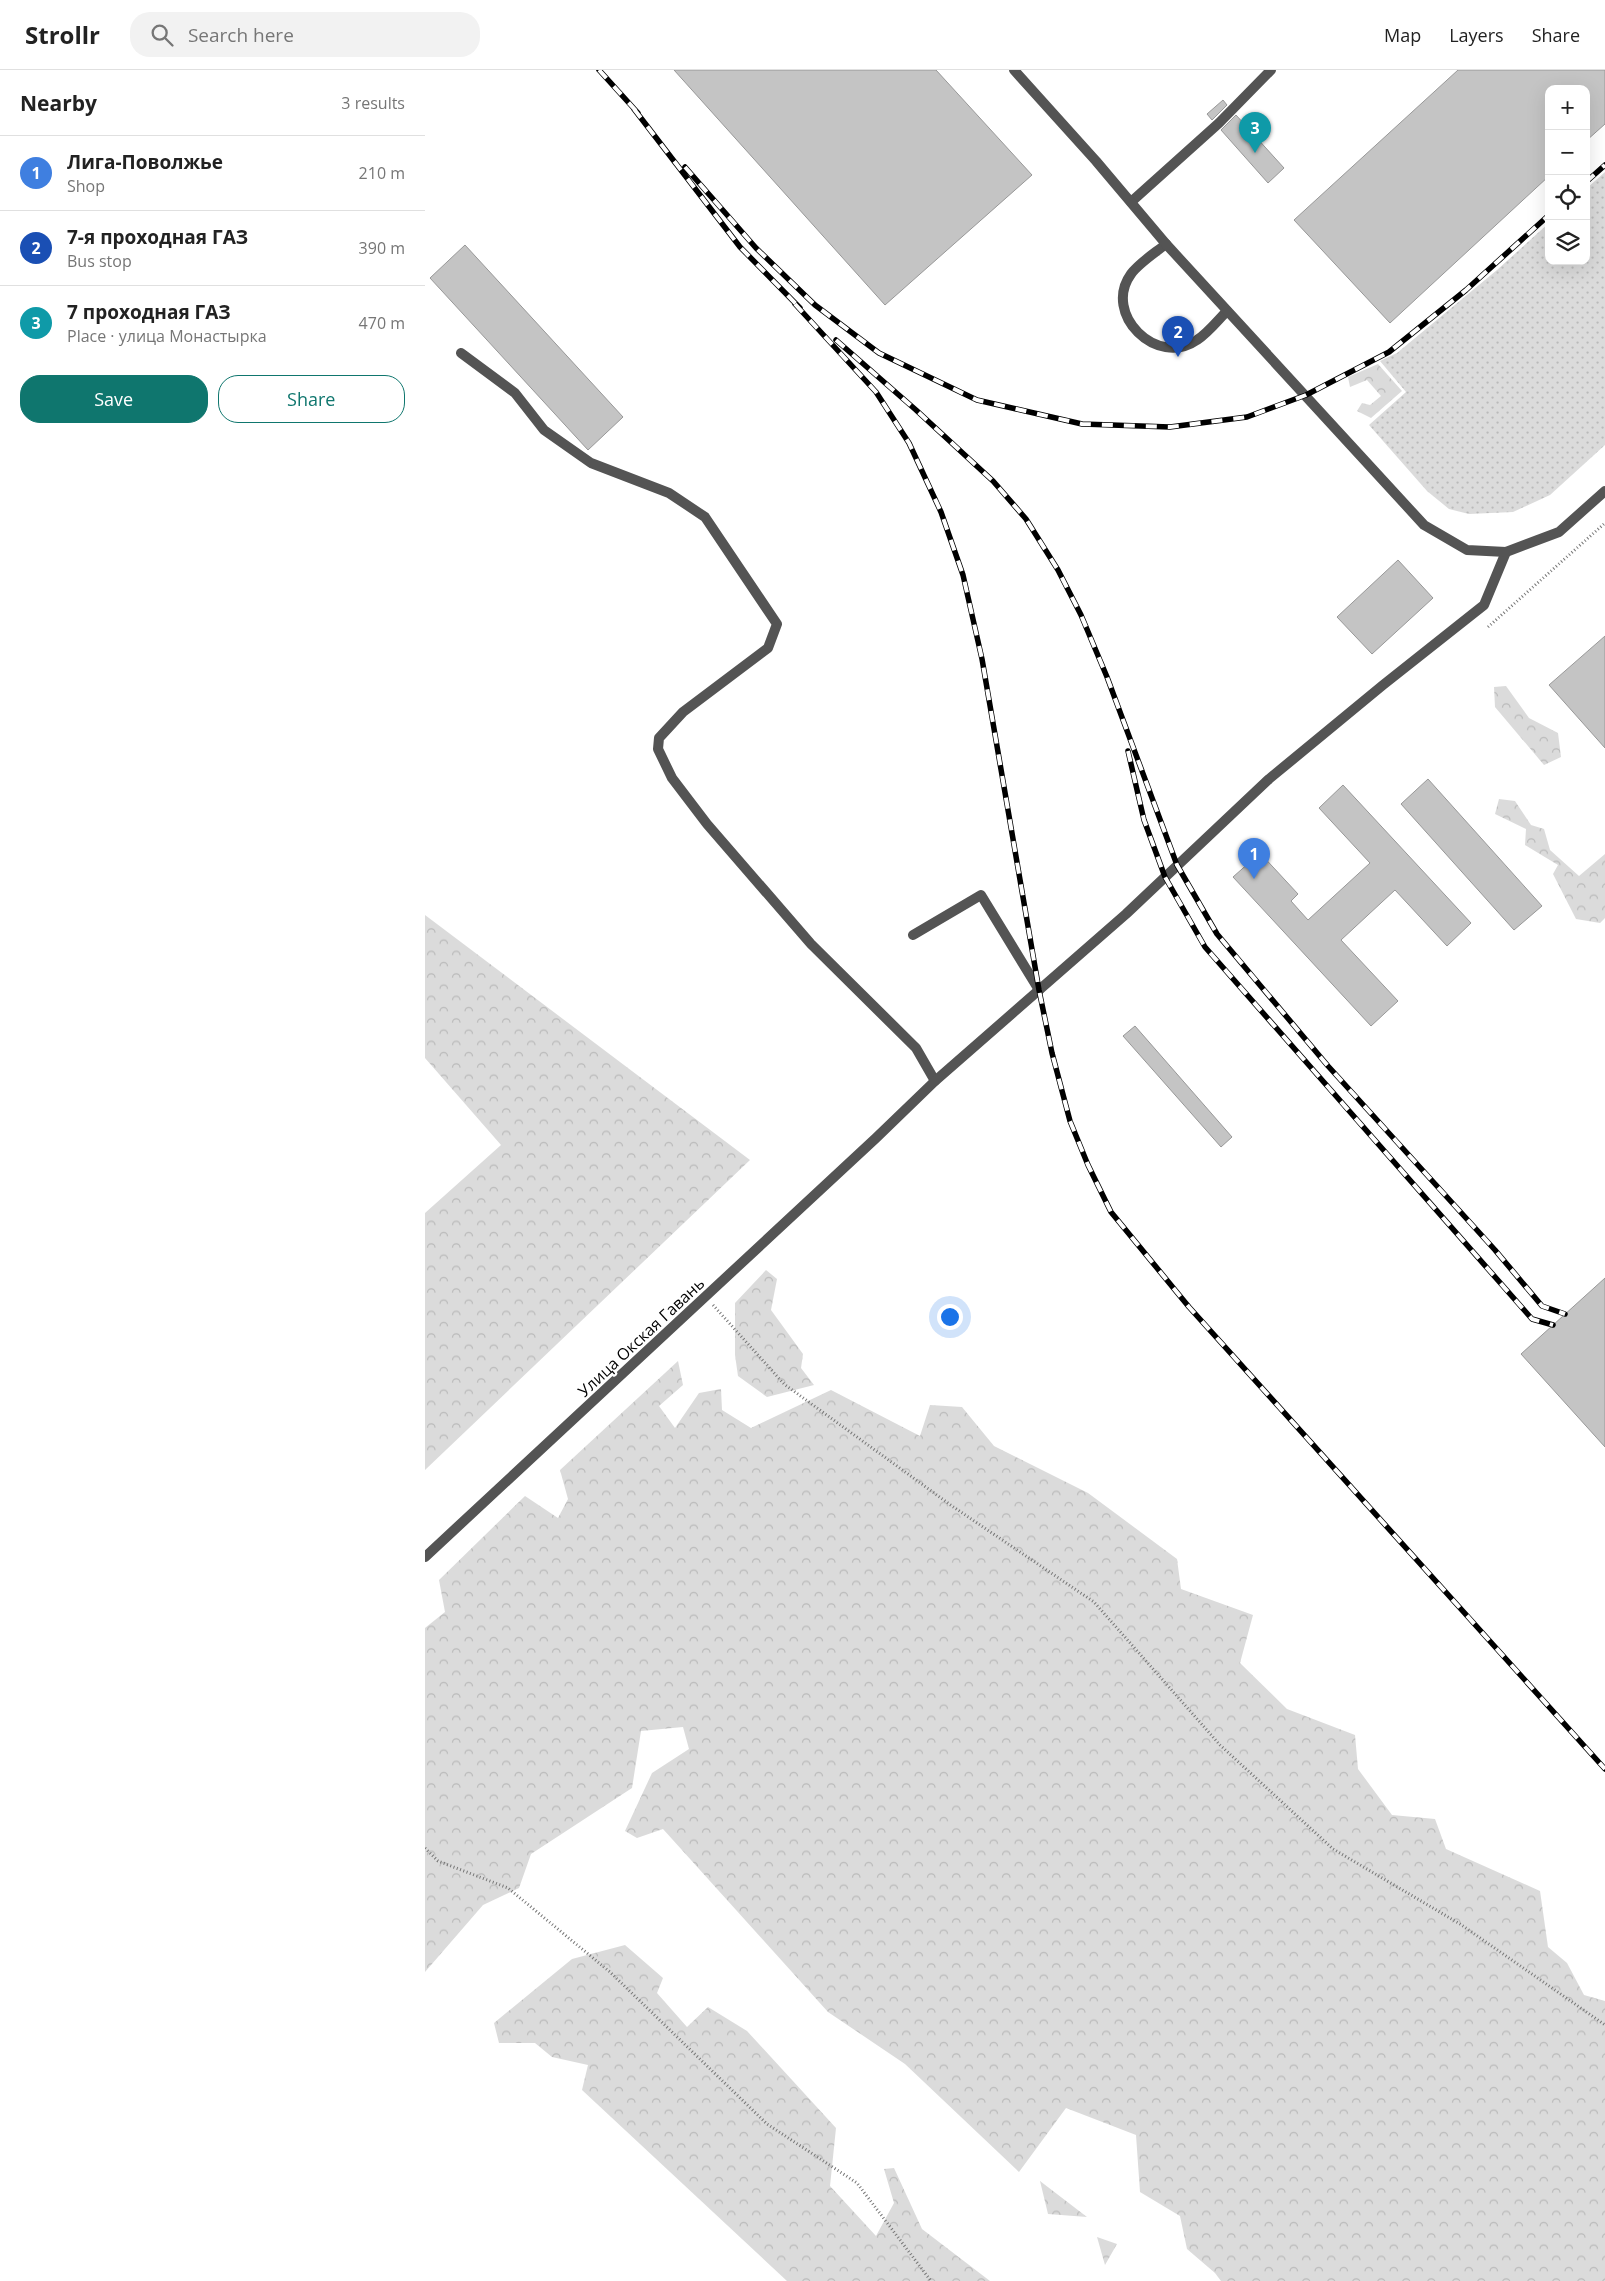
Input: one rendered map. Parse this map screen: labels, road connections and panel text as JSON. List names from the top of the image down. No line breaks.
{"streets":{"street":["Улица Окская Гавань"]},"page":{"header":"Strollr","search":"Search here","nav":["Map","Layers","Share"],"heading":["Nearby","3 results"],"map_buttons":["+","−"],"pins":["3","2","1"],"list":[{"mark":"1","name":"Лига-Поволжье","note":"Shop","value":"210 m"},{"mark":"2","name":"7-я проходная ГАЗ","note":"Bus stop","value":"390 m"},{"mark":"3","name":"7 проходная ГАЗ","note":"Place · улица Монастырка","value":"470 m"}],"buttons":["Save","Share"]}}
